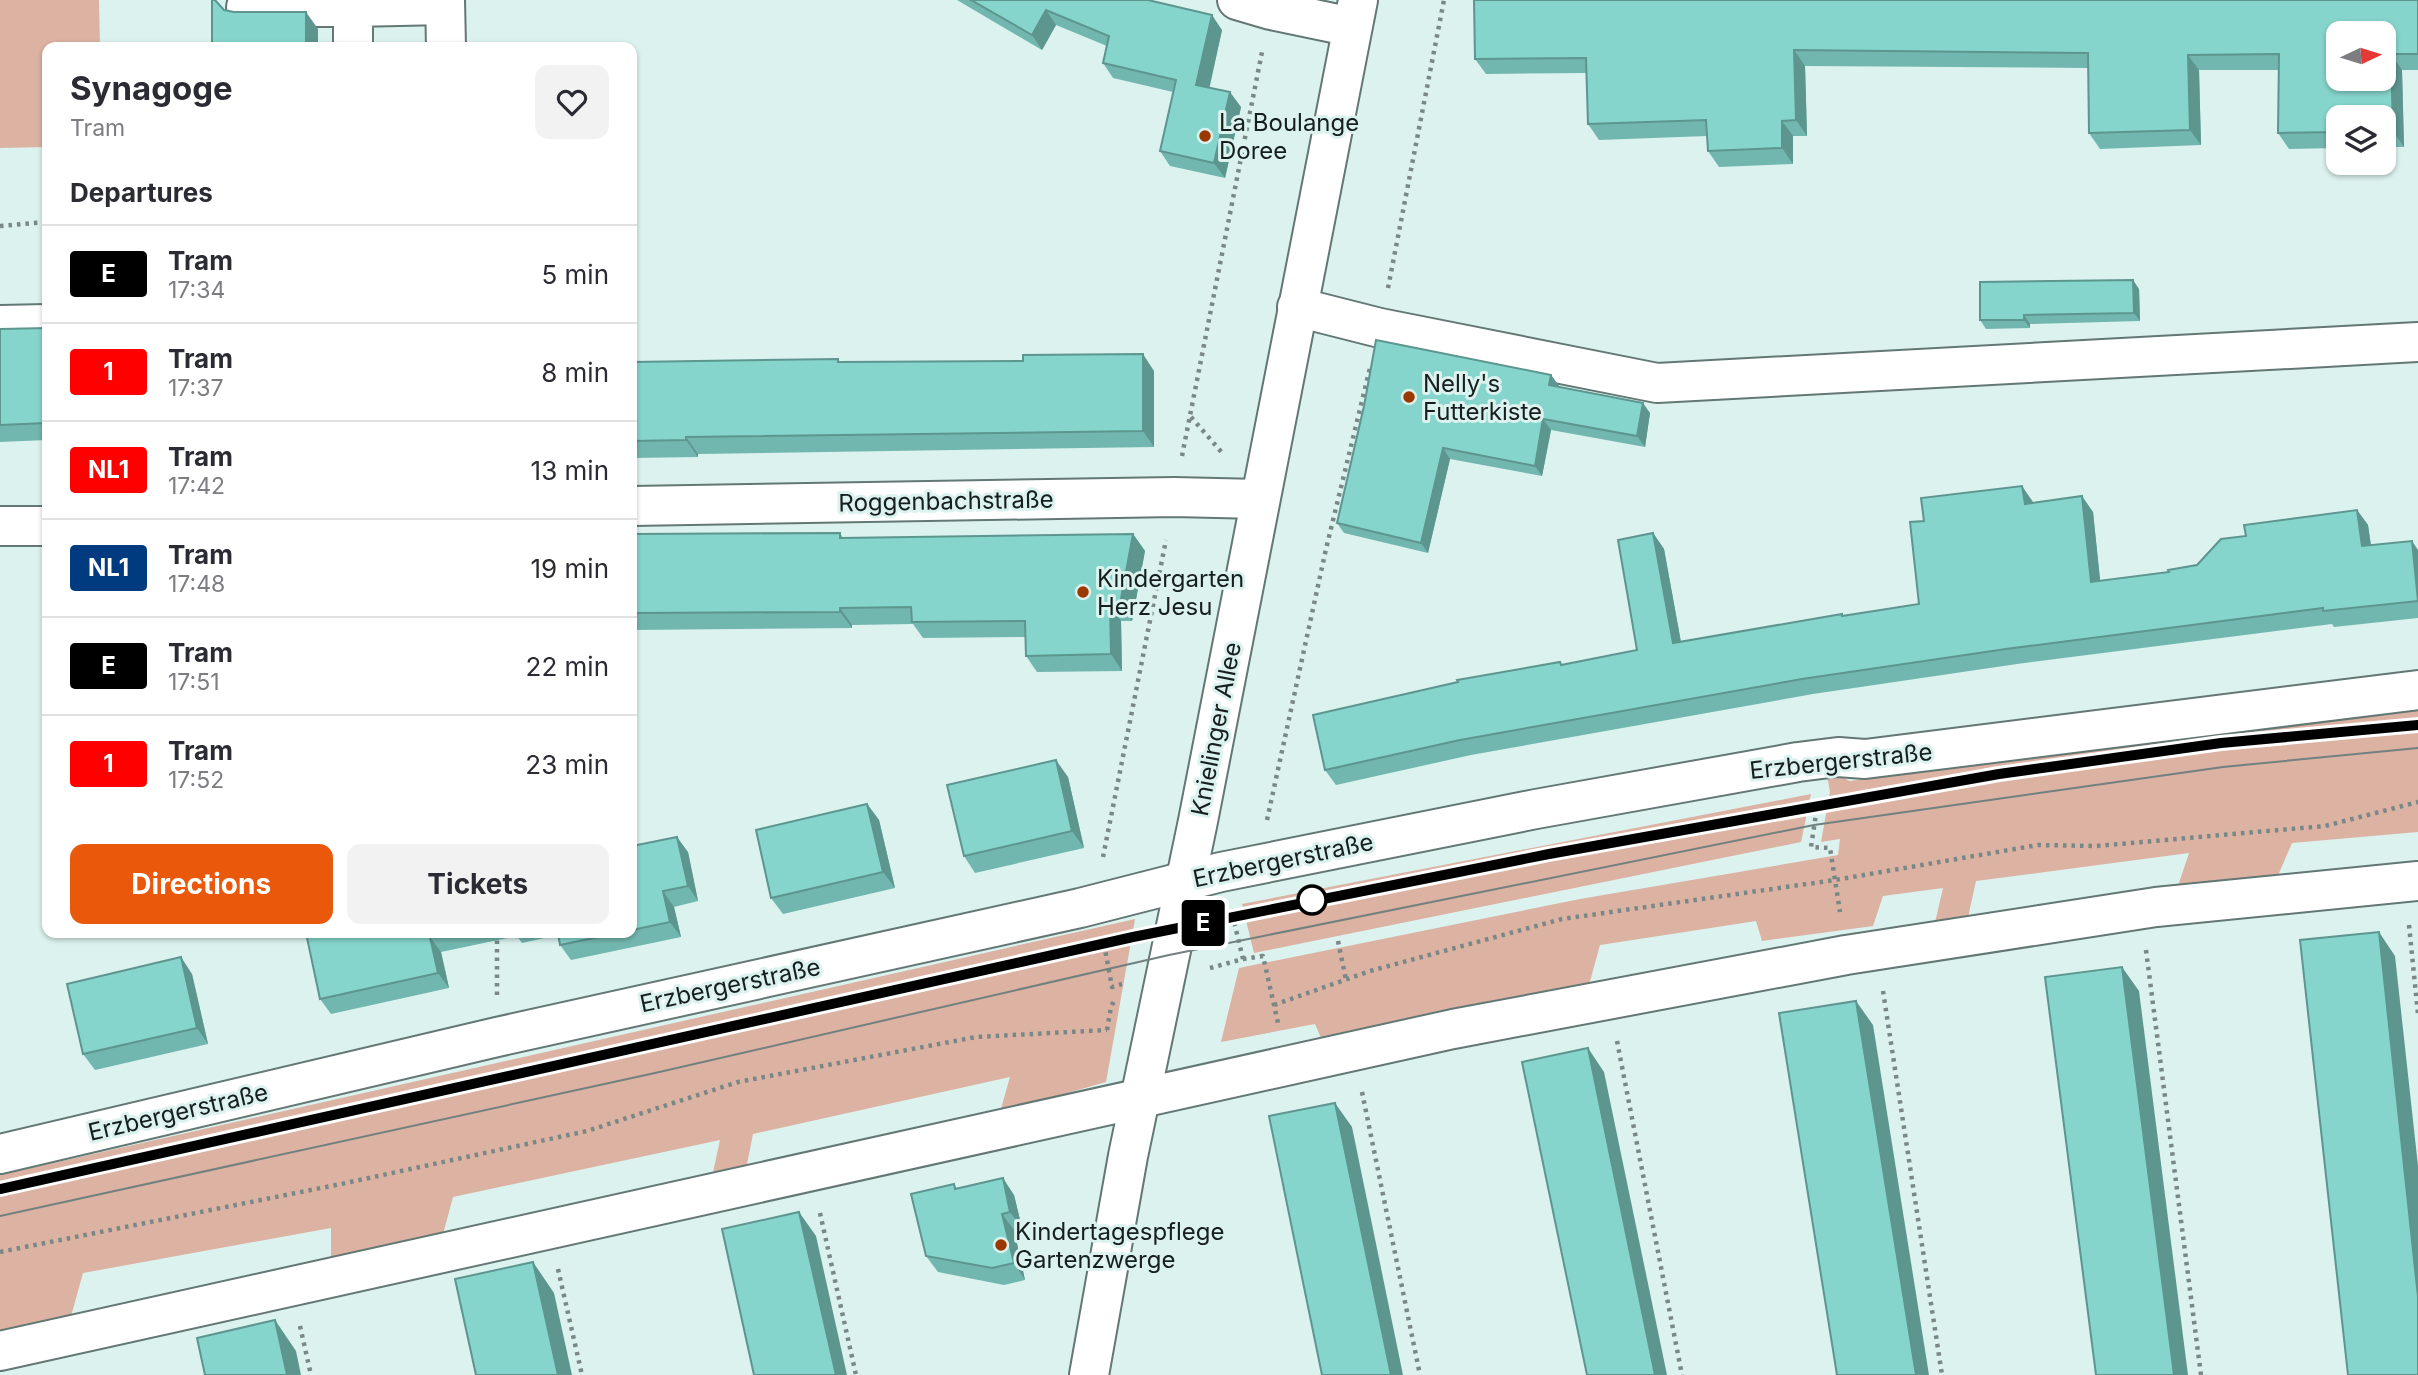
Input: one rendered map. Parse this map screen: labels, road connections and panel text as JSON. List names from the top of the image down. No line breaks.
{"streets":{"street":["Roggenbachstraße","Knielinger Allee","Erzbergerstraße"]},"crossings":[["Roggenbachstraße","Knielinger Allee"],["Knielinger Allee","Erzbergerstraße"]],"places":["La Boulange Doree","Nelly's Futterkiste","Kindergarten Herz Jesu","Kindertagespflege Gartenzwerge"],"lines":["tram line E"],"north":"right","page":{"on_map":"E","heading":[["Synagoge","Tram"],"Departures"],"list":[{"mark":"E","name":"Tram","note":"17:34","value":"5 min"},{"mark":"1","name":"Tram","note":"17:37","value":"8 min"},{"mark":"NL1","name":"Tram","note":"17:42","value":"13 min"},{"mark":"NL1","name":"Tram","note":"17:48","value":"19 min"},{"mark":"E","name":"Tram","note":"17:51","value":"22 min"},{"mark":"1","name":"Tram","note":"17:52","value":"23 min"}],"buttons":["Directions","Tickets"]}}
